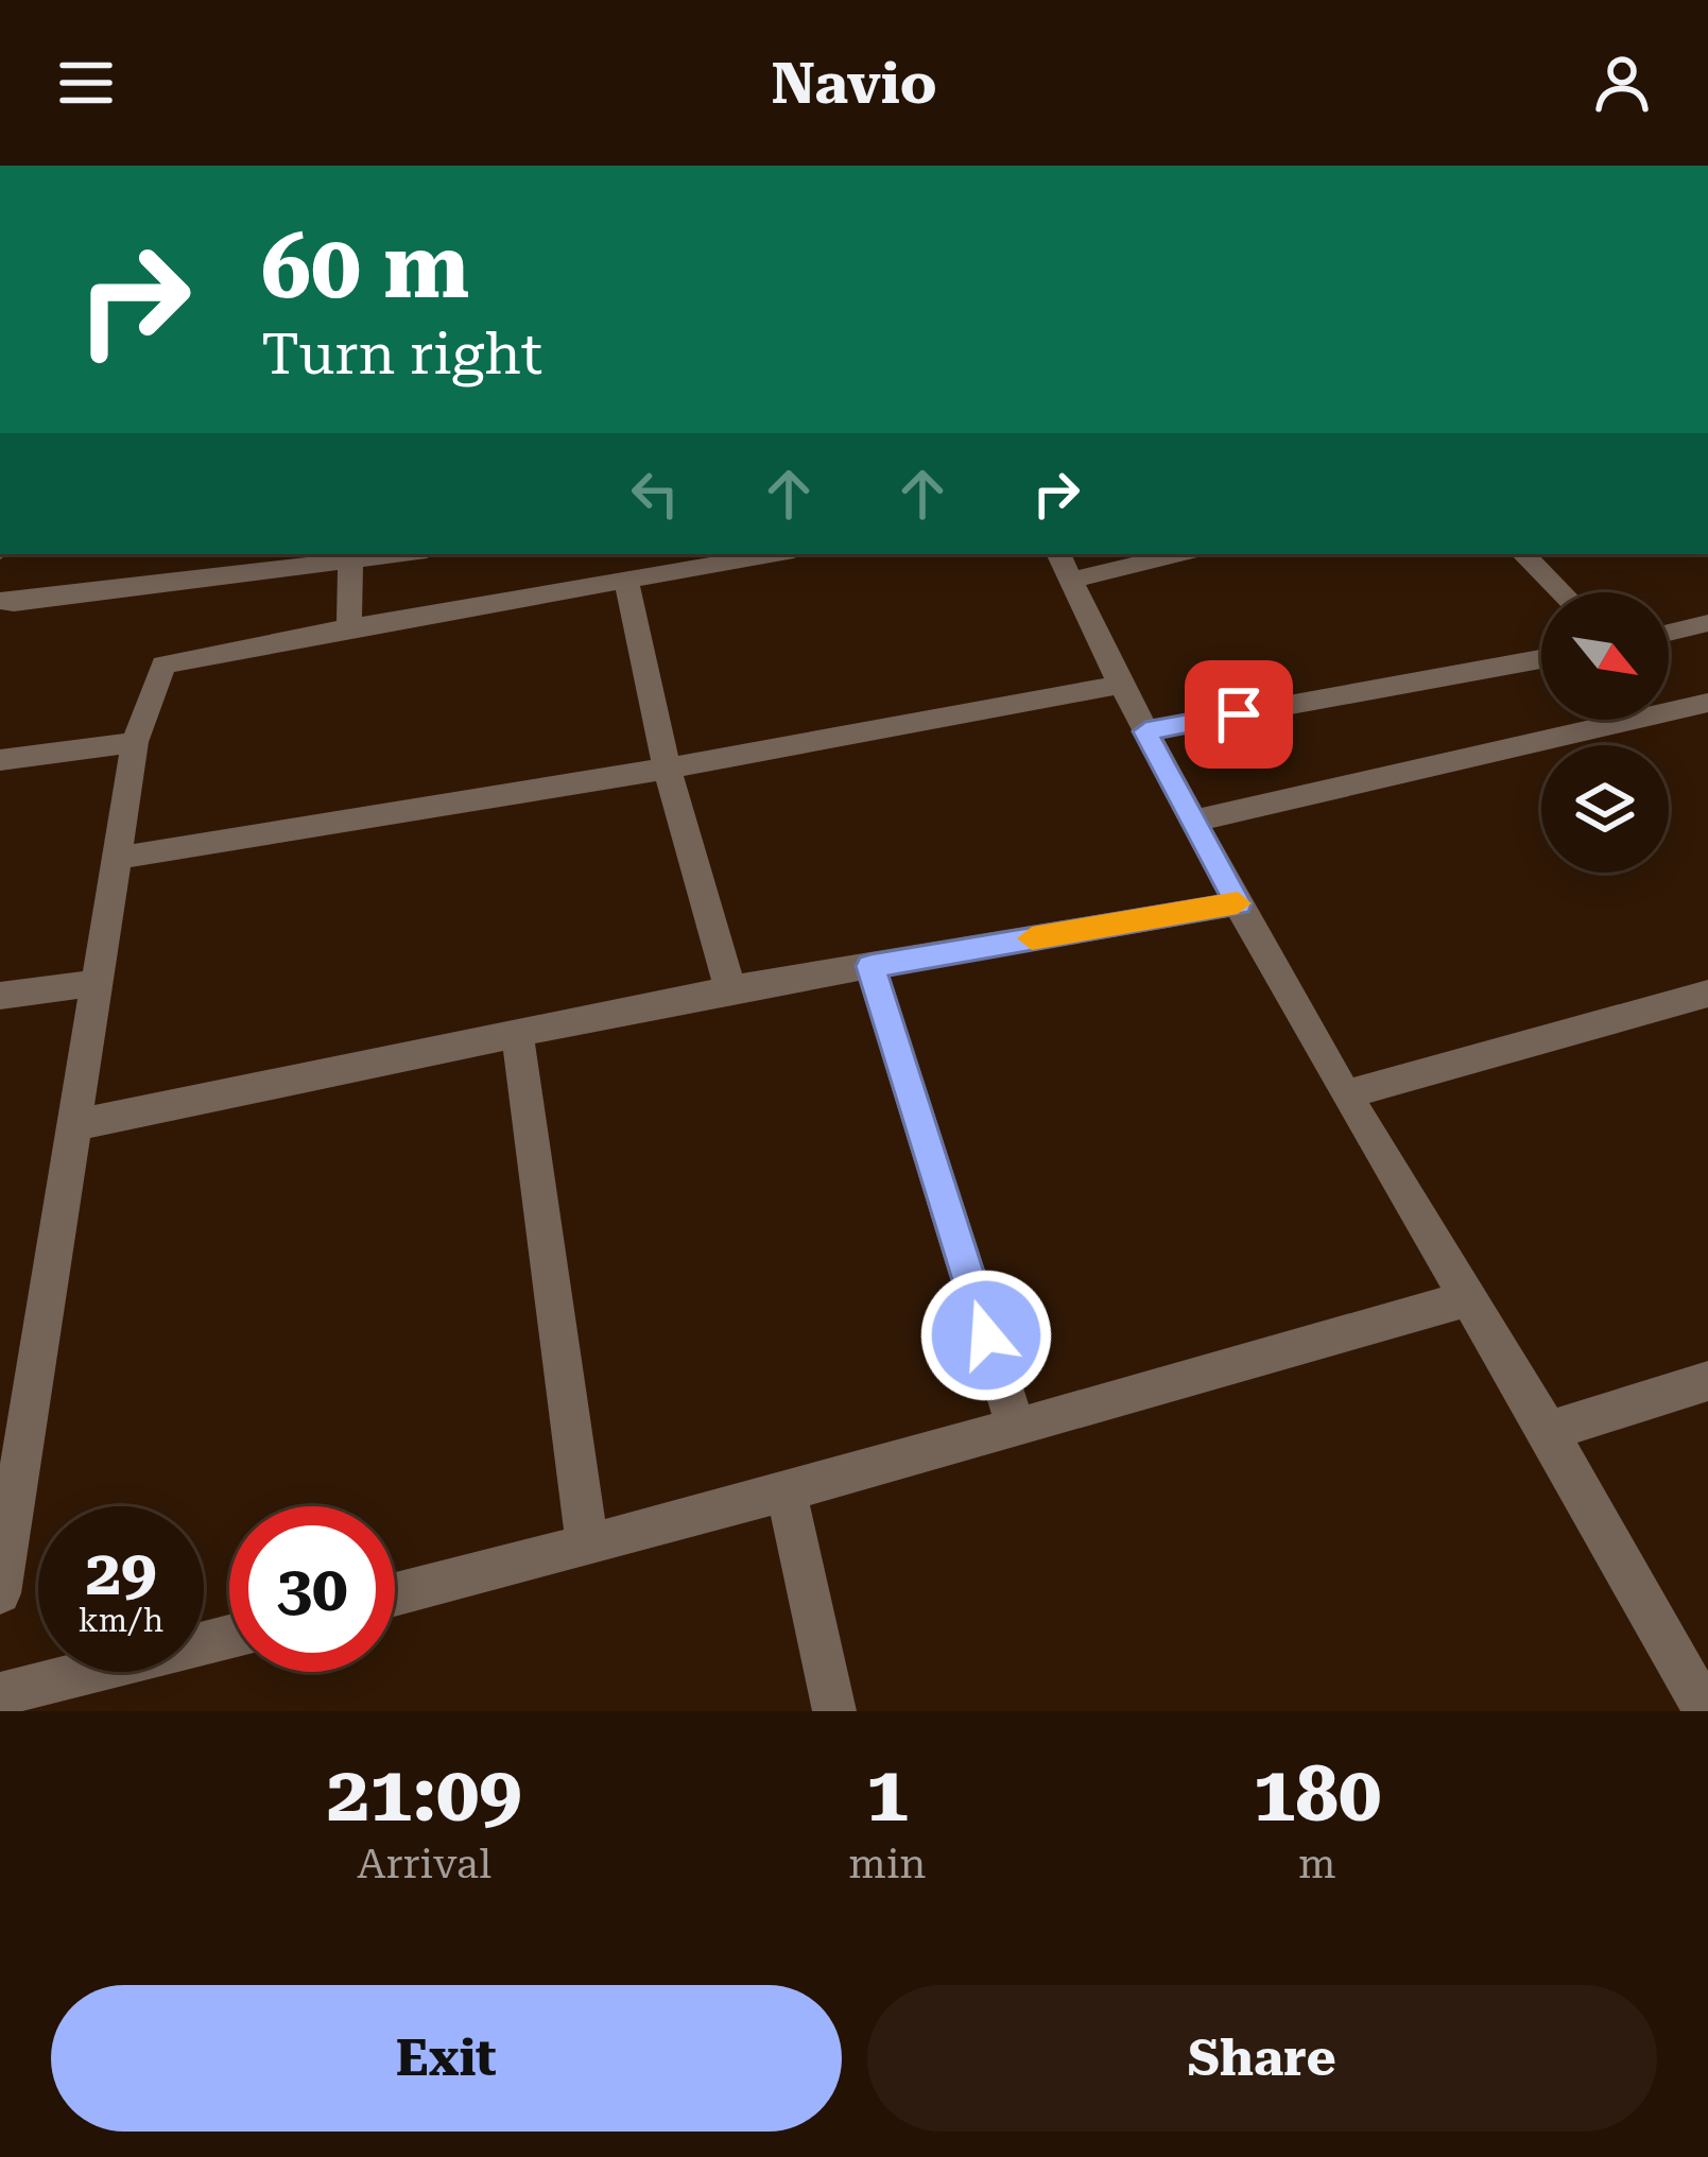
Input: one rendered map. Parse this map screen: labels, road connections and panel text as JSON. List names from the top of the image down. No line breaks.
{"north":"bottom right","page":{"header":"Navio","turn":["60 m","Turn right"],"speed":"29 km/h","limit":"30","eta":["21:09","Arrival","1","min","180","m"],"buttons":["Exit","Share"]}}
